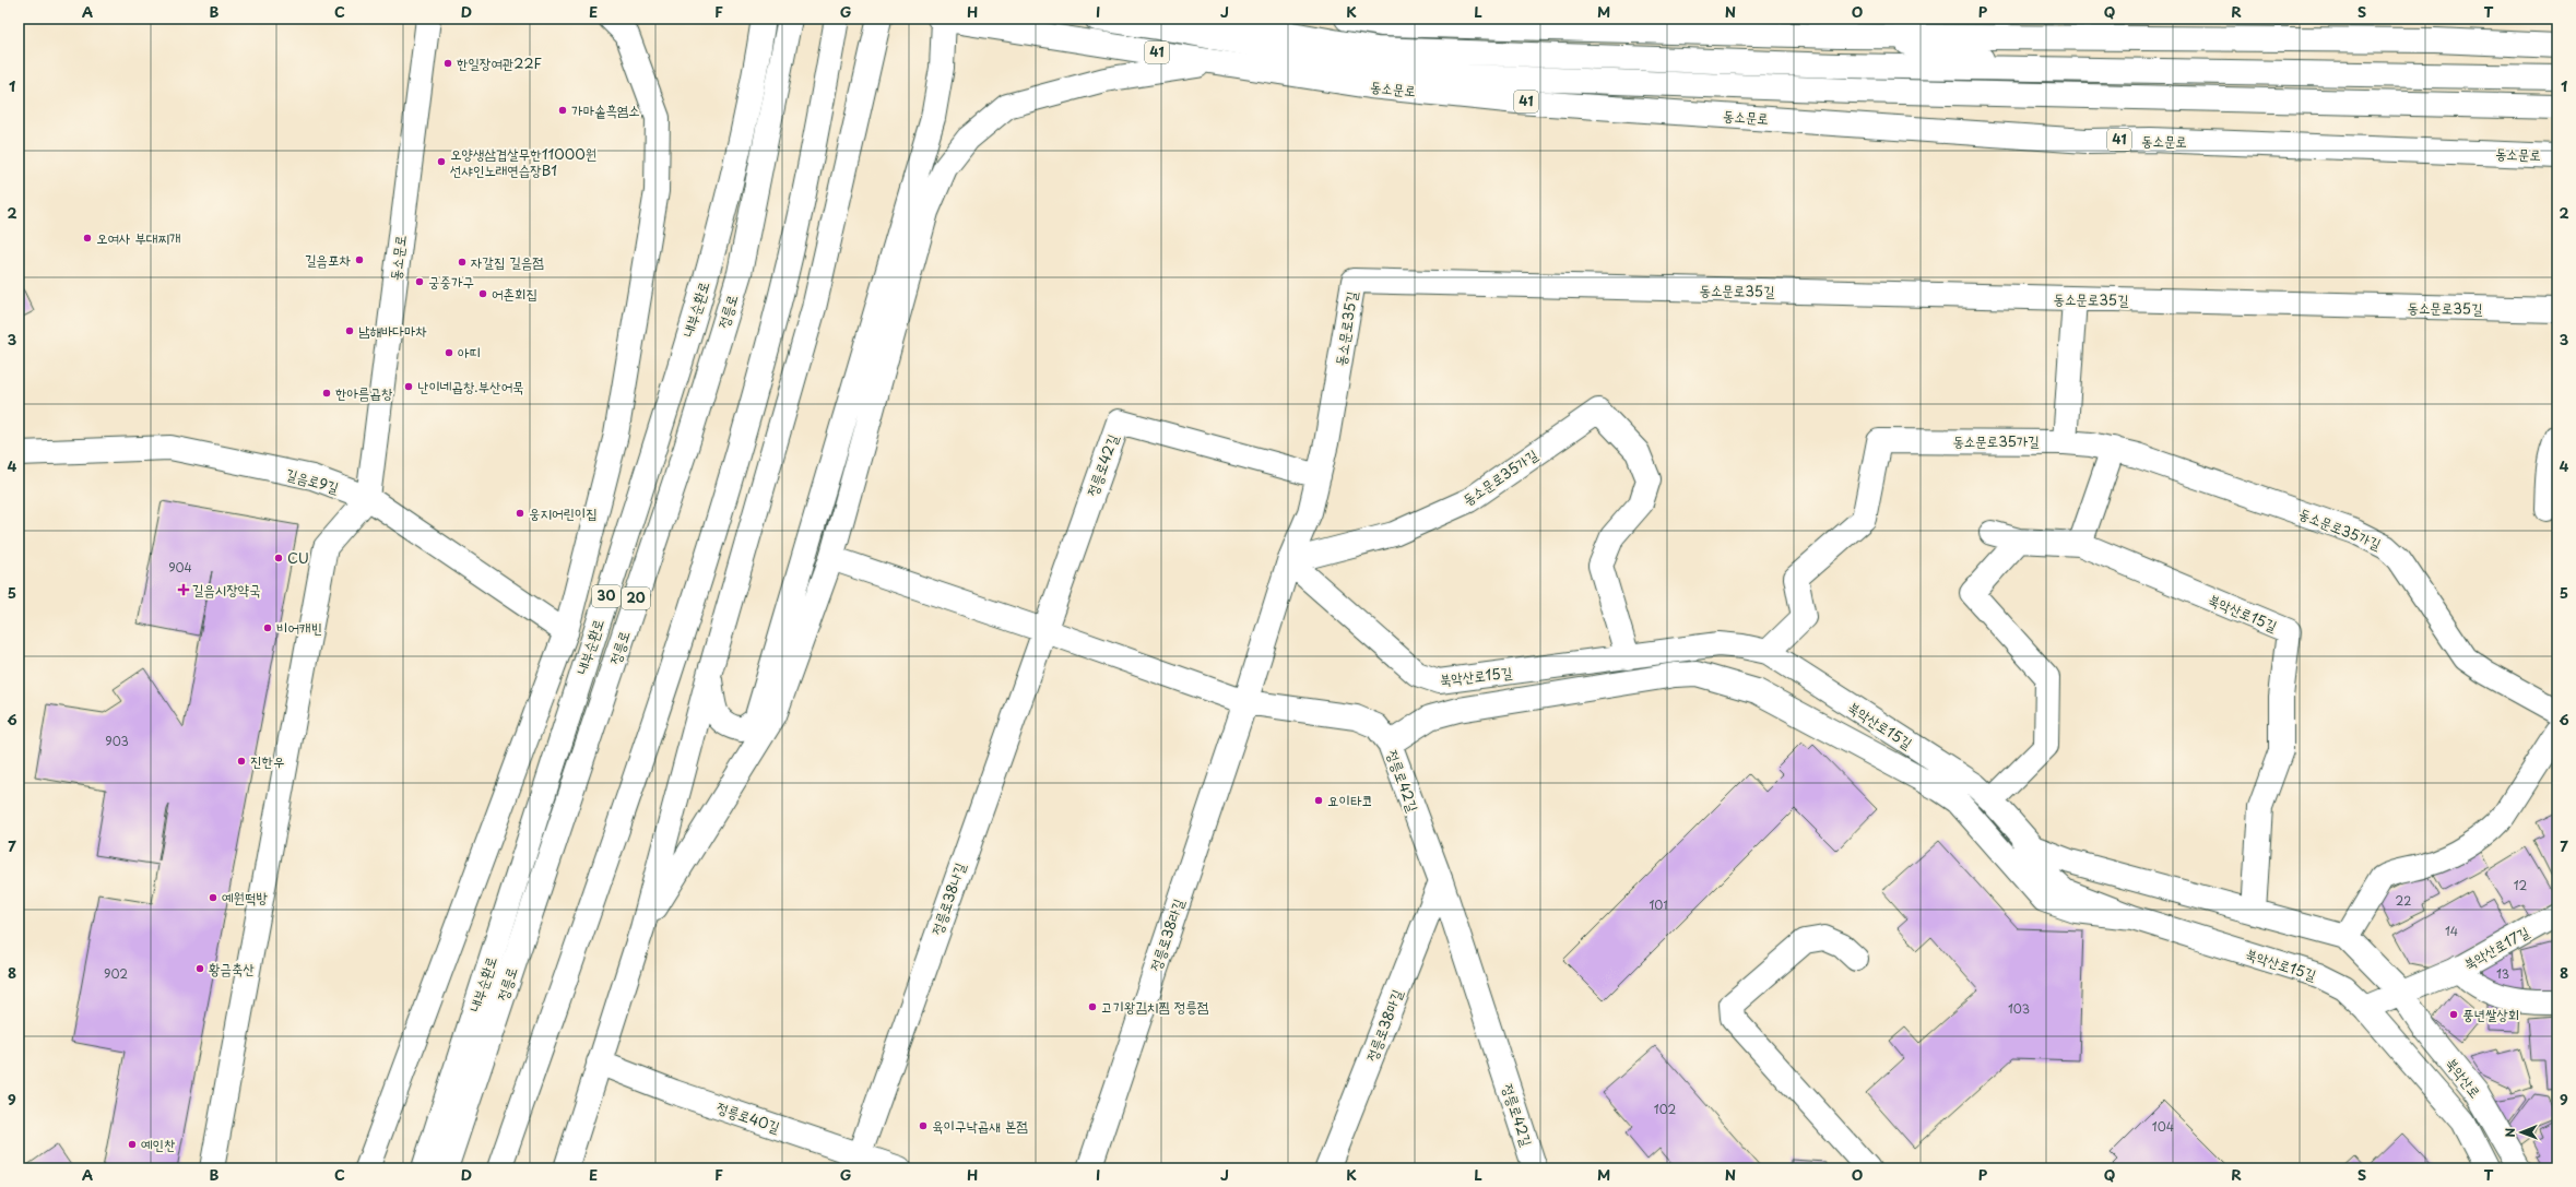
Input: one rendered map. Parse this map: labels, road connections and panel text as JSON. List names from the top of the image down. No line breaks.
{"streets":{"main road":["41","동소문로","동소문로35길","내부순환로","정릉로","동소문로35가길","정릉로42길","길음로9길","30","20","북악산로15길","정릉로38나길","정릉로38라길","북악산로17길","정릉로38마길","북악산로","정릉로40길"]},"crossings":[["동소문로","길음로9길"],["동소문로35길","동소문로35가길"],["동소문로35길","정릉로42길"],["동소문로35길","북악산로15길"],["동소문로35길","정릉로38라길"],["동소문로35가길","북악산로15길"],["정릉로42길","정릉로38나길"],["정릉로42길","정릉로38라길"],["정릉로42길","정릉로38마길"],["북악산로15길","북악산로17길"],["정릉로38나길","정릉로40길"],["북악산로17길","북악산로"]],"places":{"other":["한일장여관22F","가마솥흑염소","오양생삼겹살무한11000원 선샤인노래연습장B1","오여사 부대찌개","길음포차","자갈집 길음점","궁중가구","어촌회집","남해바다마차","아띠","난이네곱창.부산어묵","한아름곱창","웅지어린이집","CU","비어캐빈","진한우","요이타코","예원떡방","황금축산","고기왕김치찜 정릉점","풍년쌀상회","육이구낙곱새 본점","예인찬"],"health":["길음시장약국"]},"house_numbers":["904","903","12","22","101","14","902","13","103","102","104"],"north":"left","grid":{"columns":["A","B","C","D","E","F","G","H","I","J","K","L","M","N","O","P","Q","R","S","T"],"rows":["1","2","3","4","5","6","7","8","9"]}}
